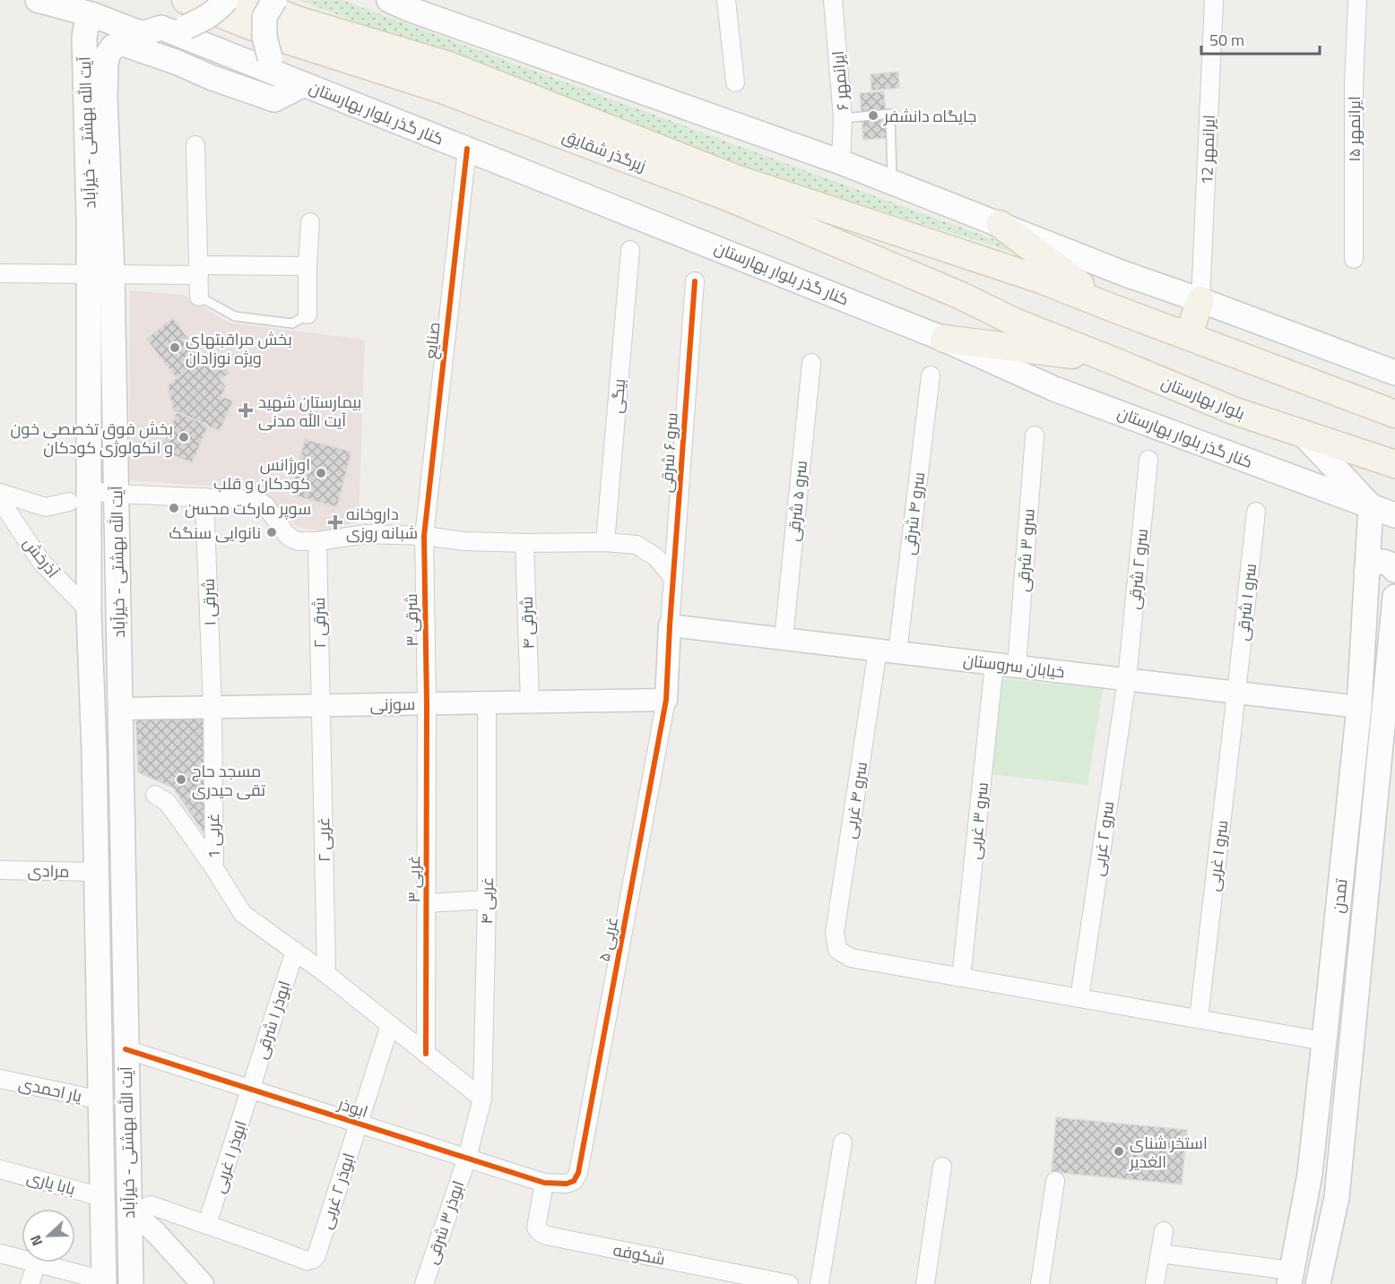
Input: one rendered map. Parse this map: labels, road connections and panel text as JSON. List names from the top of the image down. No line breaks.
{"streets":{"main road":["کنار گذر بلوار بهارستان","آیت الله بهشتی - خیرآباد","زیرگذر شقایق","بلوار بهارستان","تمدن"],"street":["ایرانمهر ۶","ایرانمهر ۱۵","ایرانمهر 12","صنایع","بیگی","سرو ۶ شرقی","سرو ۵ شرقی","سرو ۴ شرقی","سرو ۳ شرقی","آذرخش","سرو ۲ شرقی","شرقی ۱","سرو ۱ شرقی","شرقی ۳","شرقی ۲","شرقی ۴","خیابان سروستان","سوزنی","سرو ۴ غربی","سرو ۳ غربی","غربی 1","سرو ۲ غربی","غربی ۲","سرو ۱ غربی","مرادی","غربی ۳","غربی ۴","غربی ۵","ابوذر ۱ شرقی","یار احمدی","ابوذر","ابوذر ۱ غربی","بابا یاری","ابوذر ۲ غربی","ابوذر ۳ شرقی","شکوفه"]},"crossings":[["کنار گذر بلوار بهارستان","آیت الله بهشتی - خیرآباد"],["کنار گذر بلوار بهارستان","صنایع"],["کنار گذر بلوار بهارستان","تمدن"],["آیت الله بهشتی - خیرآباد","آذرخش"],["آیت الله بهشتی - خیرآباد","سوزنی"],["آیت الله بهشتی - خیرآباد","مرادی"],["آیت الله بهشتی - خیرآباد","یار احمدی"],["آیت الله بهشتی - خیرآباد","ابوذر"],["آیت الله بهشتی - خیرآباد","بابا یاری"],["زیرگذر شقایق","بلوار بهارستان"],["صنایع","شرقی ۳"],["سرو ۶ شرقی","خیابان سروستان"],["سرو ۵ شرقی","خیابان سروستان"],["سرو ۴ شرقی","خیابان سروستان"],["سرو ۴ شرقی","سرو ۴ غربی"],["سرو ۳ شرقی","خیابان سروستان"],["سرو ۲ شرقی","خیابان سروستان"],["سرو ۲ شرقی","سرو ۲ غربی"],["شرقی ۱","سوزنی"],["شرقی ۱","غربی 1"],["سرو ۱ شرقی","خیابان سروستان"],["سرو ۱ شرقی","سرو ۱ غربی"],["شرقی ۳","سوزنی"],["شرقی ۳","غربی ۳"],["شرقی ۲","سوزنی"],["شرقی ۲","غربی ۲"],["شرقی ۴","سوزنی"],["خیابان سروستان","سرو ۴ غربی"],["خیابان سروستان","سرو ۳ غربی"],["خیابان سروستان","سرو ۲ غربی"],["خیابان سروستان","سرو ۱ غربی"],["خیابان سروستان","تمدن"],["سوزنی","غربی 1"],["سوزنی","غربی ۲"],["سوزنی","غربی ۳"],["سوزنی","غربی ۴"],["سوزنی","غربی ۵"],["سرو ۴ غربی","سرو ۳ غربی"],["غربی ۴","ابوذر ۳ شرقی"],["غربی ۵","ابوذر"],["ابوذر ۱ شرقی","ابوذر"],["ابوذر ۱ شرقی","ابوذر ۱ غربی"],["ابوذر","ابوذر ۱ غربی"],["ابوذر","ابوذر ۲ غربی"],["ابوذر","ابوذر ۳ شرقی"],["ابوذر","شکوفه"],["ابوذر ۱ غربی","ابوذر ۲ غربی"]],"places":{"other":["جایگاه دانشفر","بخش مراقبتهای ویژه نوزادان","بخش فوق تخصصی خون و انکولوژی کودکان","اورژانس کودکان و قلب","سوپر مارکت محسن","نانوایی سنگک","مسجد حاج تقی حیدری","استخر شنای الغدیر"],"health":["بیمارستان شهید آیت الله مدنی","داروخانه شبانه روزی"]},"scale_bar":"50 m","north":"left"}
